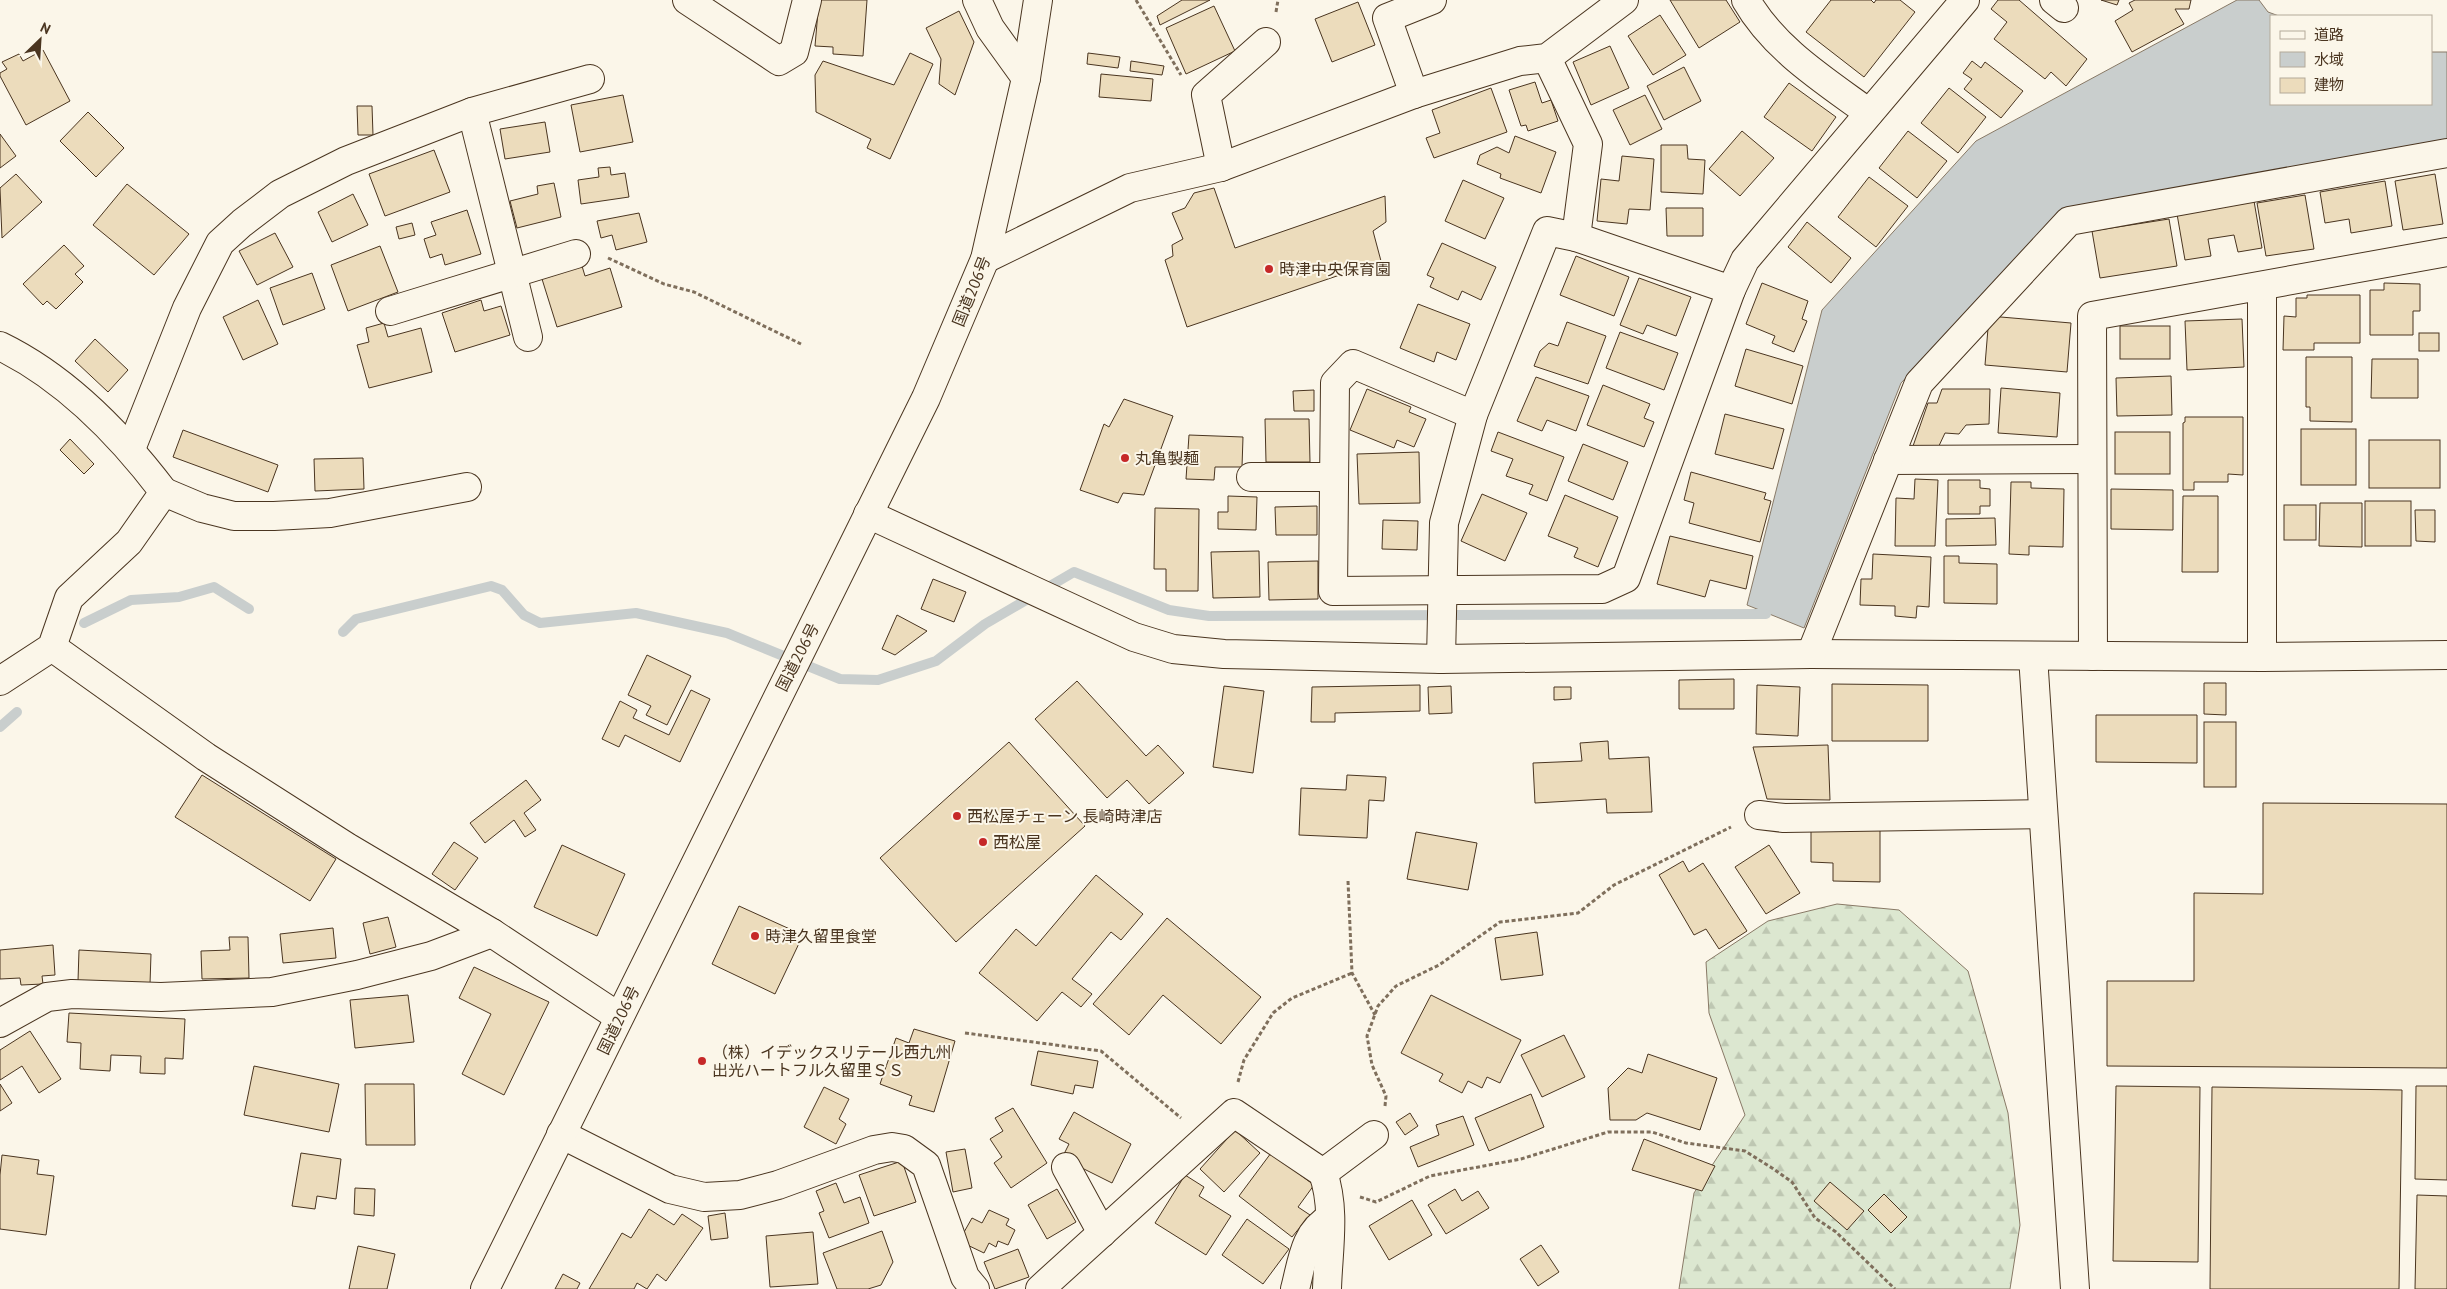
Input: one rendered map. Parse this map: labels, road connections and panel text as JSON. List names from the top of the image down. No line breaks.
{"streets":{"main road":["国道206号"]},"places":["時津中央保育園","丸亀製麺","西松屋チェーン 長崎時津店","西松屋","時津久留里食堂","（株）イデックスリテール西九州 出光ハートフル久留里ＳＳ"],"legend":["道路","水域","建物"],"north":"top right"}
